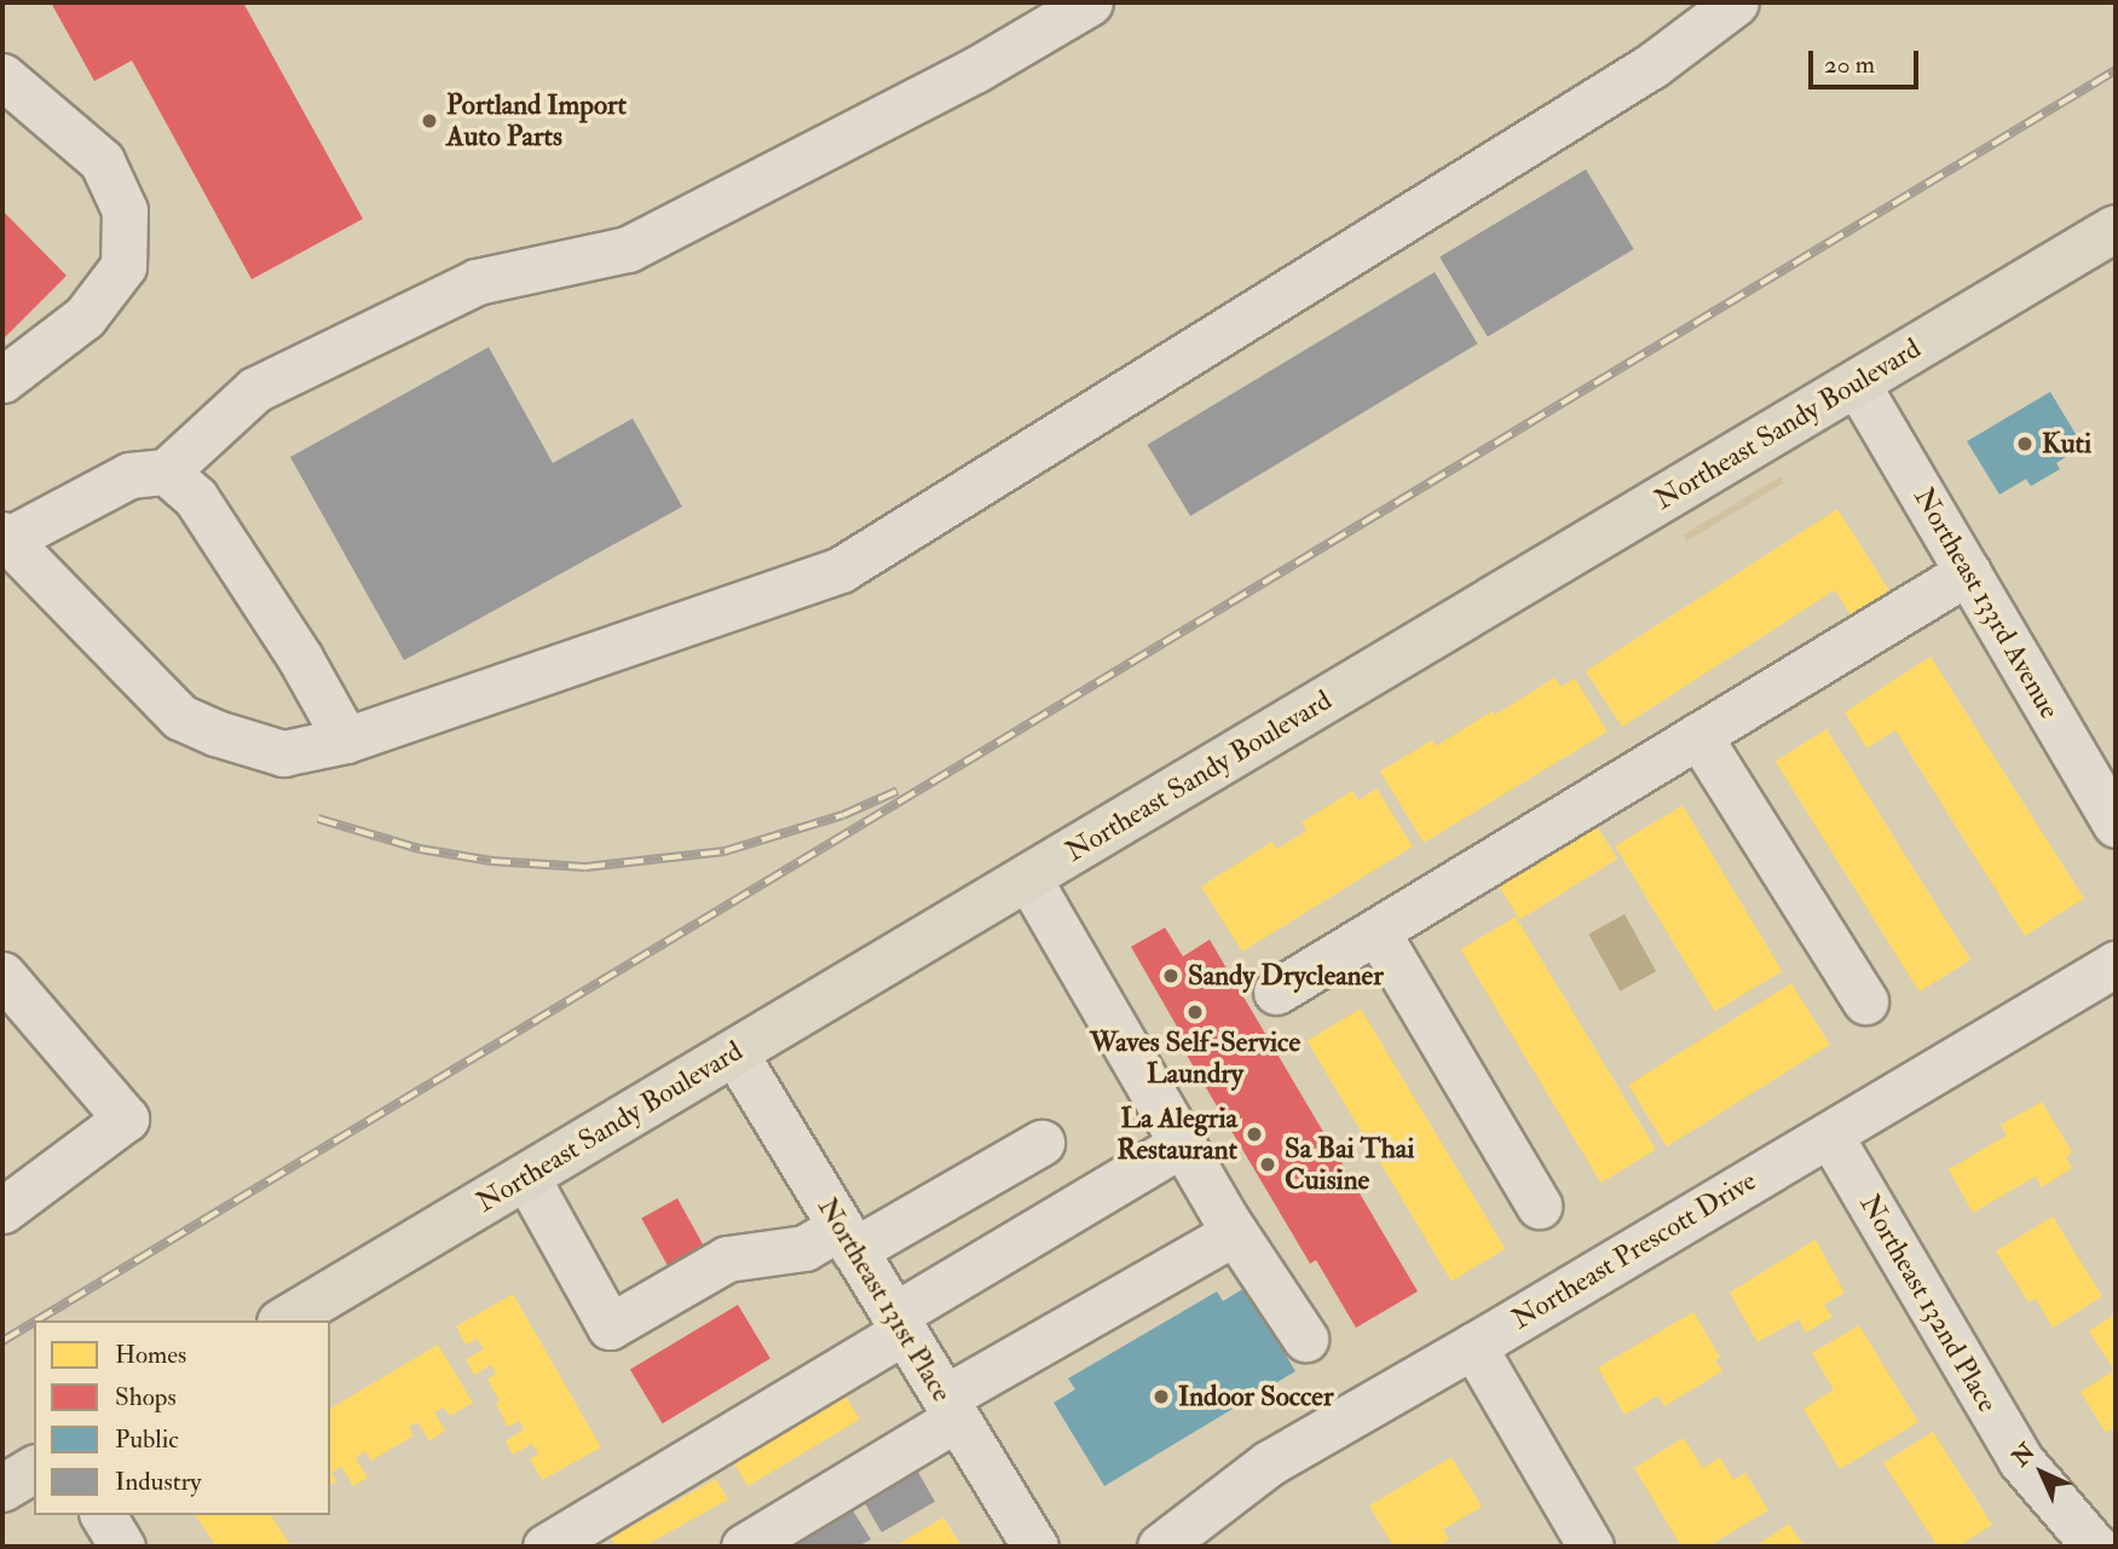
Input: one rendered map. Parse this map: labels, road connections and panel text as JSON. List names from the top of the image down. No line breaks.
{"streets":{"main road":["Northeast Sandy Boulevard"],"street":["Northeast 133rd Avenue","Northeast Prescott Drive","Northeast 131st Place","Northeast 132nd Place"]},"crossings":[["Northeast Sandy Boulevard","Northeast 133rd Avenue"],["Northeast Sandy Boulevard","Northeast 131st Place"],["Northeast Prescott Drive","Northeast 132nd Place"]],"places":["Portland Import Auto Parts","Kuti","Sandy Drycleaner","Waves Self-Service Laundry","La Alegria Restaurant","Sa Bai Thai Cuisine","Indoor Soccer"],"legend":["Homes","Shops","Public","Industry"],"scale_bar":"20 m","north":"top left"}
